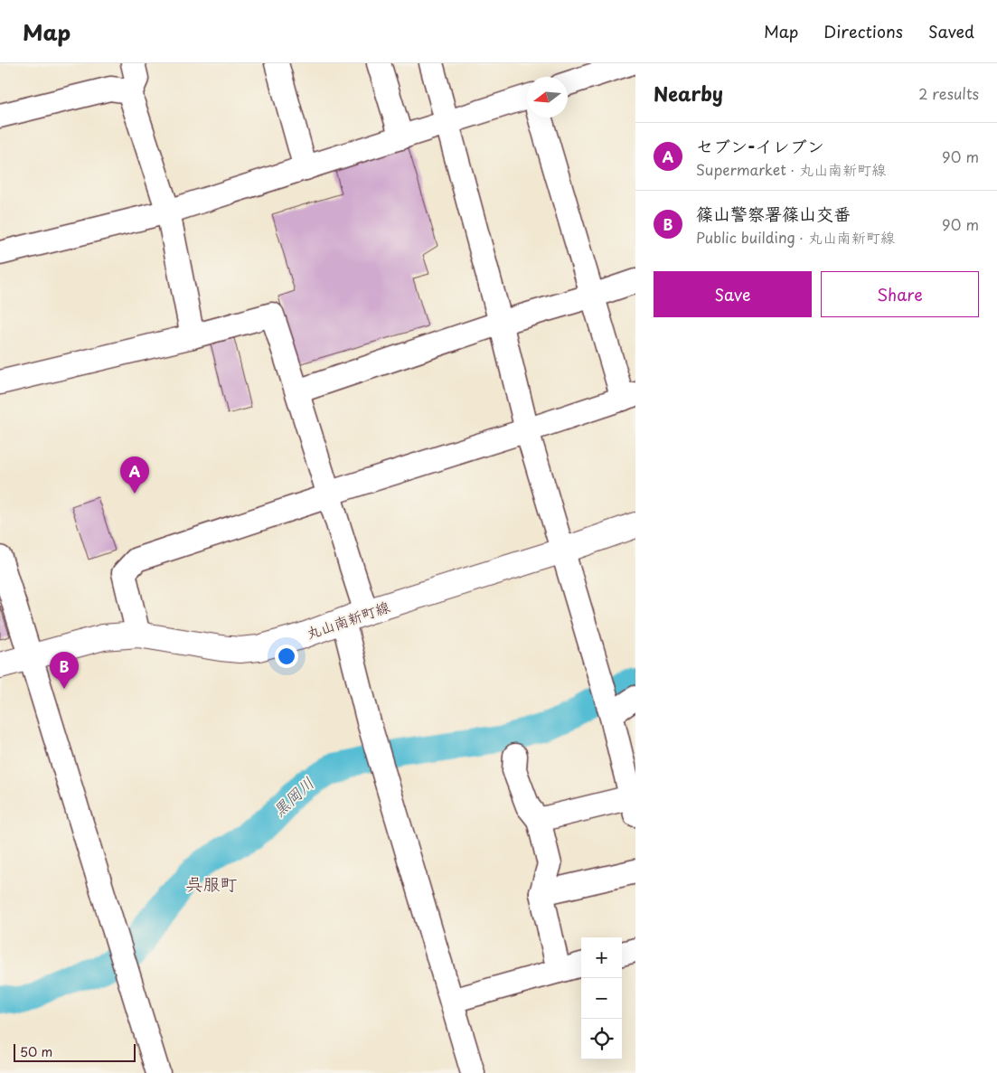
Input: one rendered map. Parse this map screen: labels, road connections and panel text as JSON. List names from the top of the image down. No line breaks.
{"streets":{"main road":["丸山南新町線"]},"districts":["呉服町"],"water":["黒岡川"],"scale_bar":"50 m","north":"left","page":{"header":"Map","nav":["Map","Directions","Saved"],"heading":["Nearby","2 results"],"list":[{"mark":"A","name":"セブン-イレブン","note":"Supermarket · 丸山南新町線","value":"90 m"},{"mark":"B","name":"篠山警察署篠山交番","note":"Public building · 丸山南新町線","value":"90 m"}],"buttons":["Save","Share"],"pins":["A","B"],"map_buttons":["+","−"],"scale":"50 m"}}
